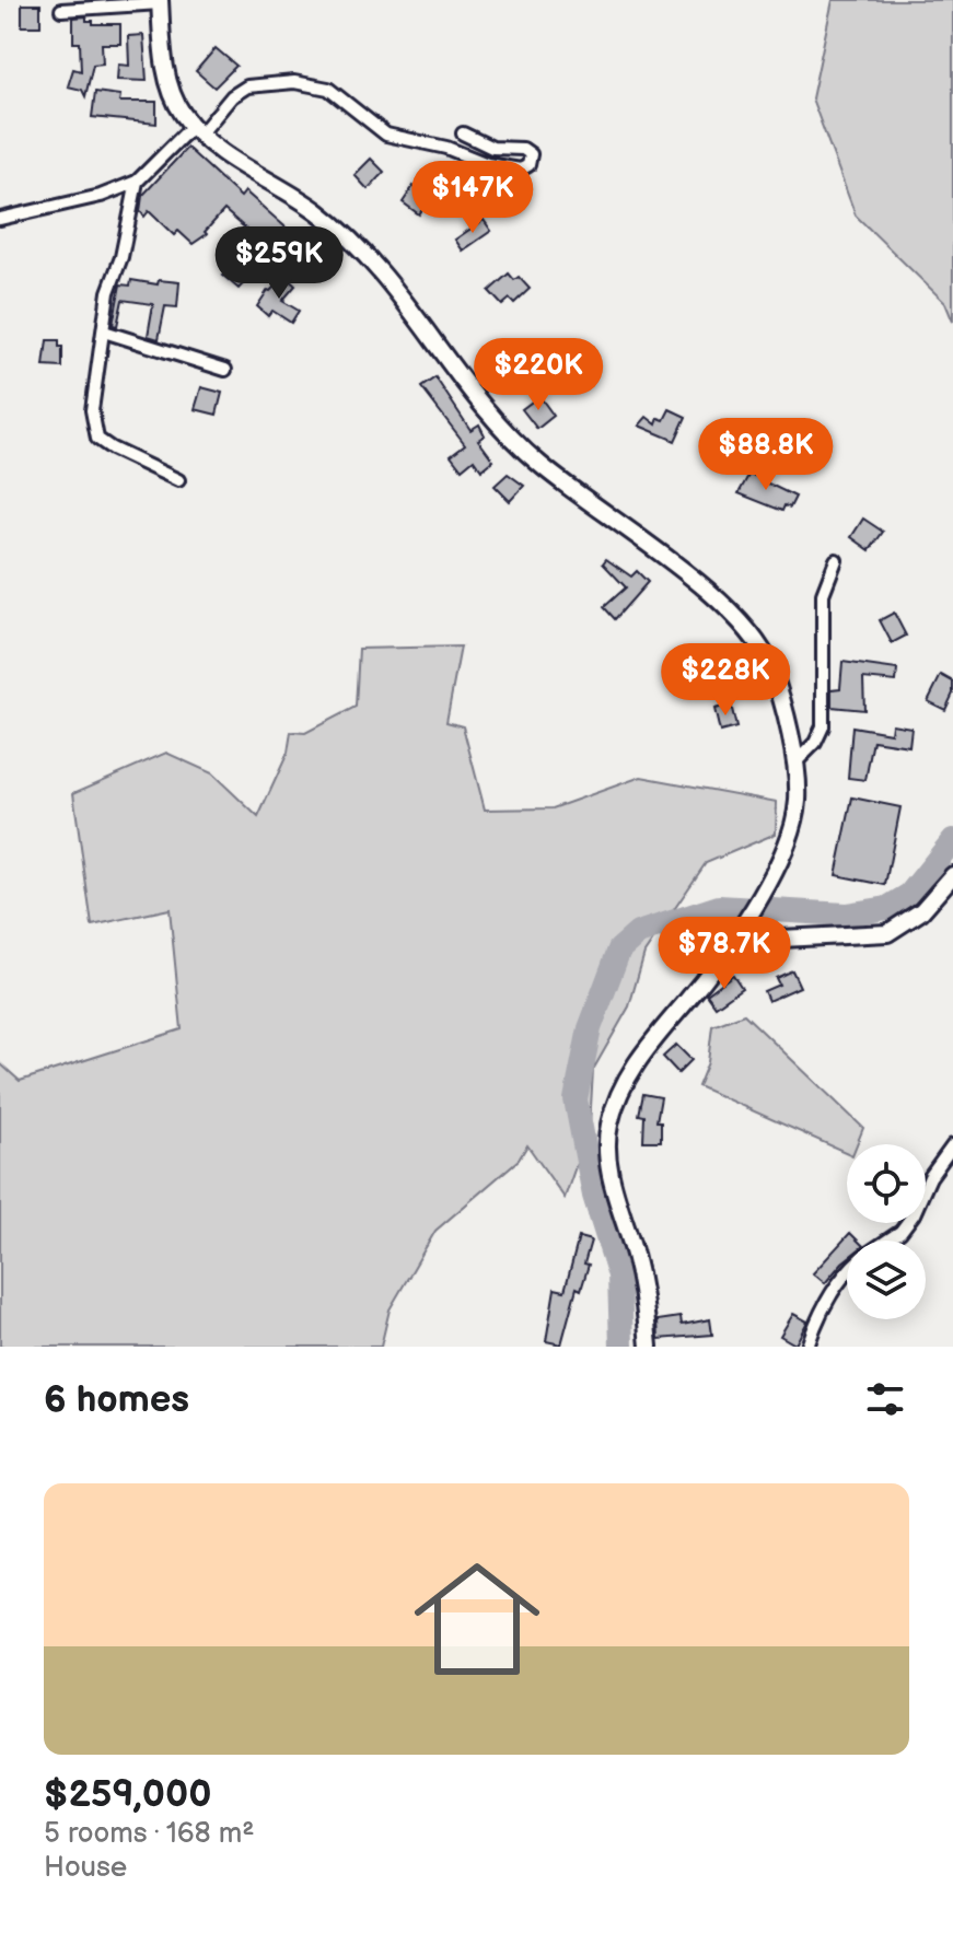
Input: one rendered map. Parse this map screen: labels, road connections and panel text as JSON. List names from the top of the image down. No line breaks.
{"page":{"price":["$147K","$259K","$220K","$88.8K","$228K","$78.7K"],"heading":"6 homes","list":[{"name":"$259,000","note":"5 rooms · 168 m² · House"}]}}
